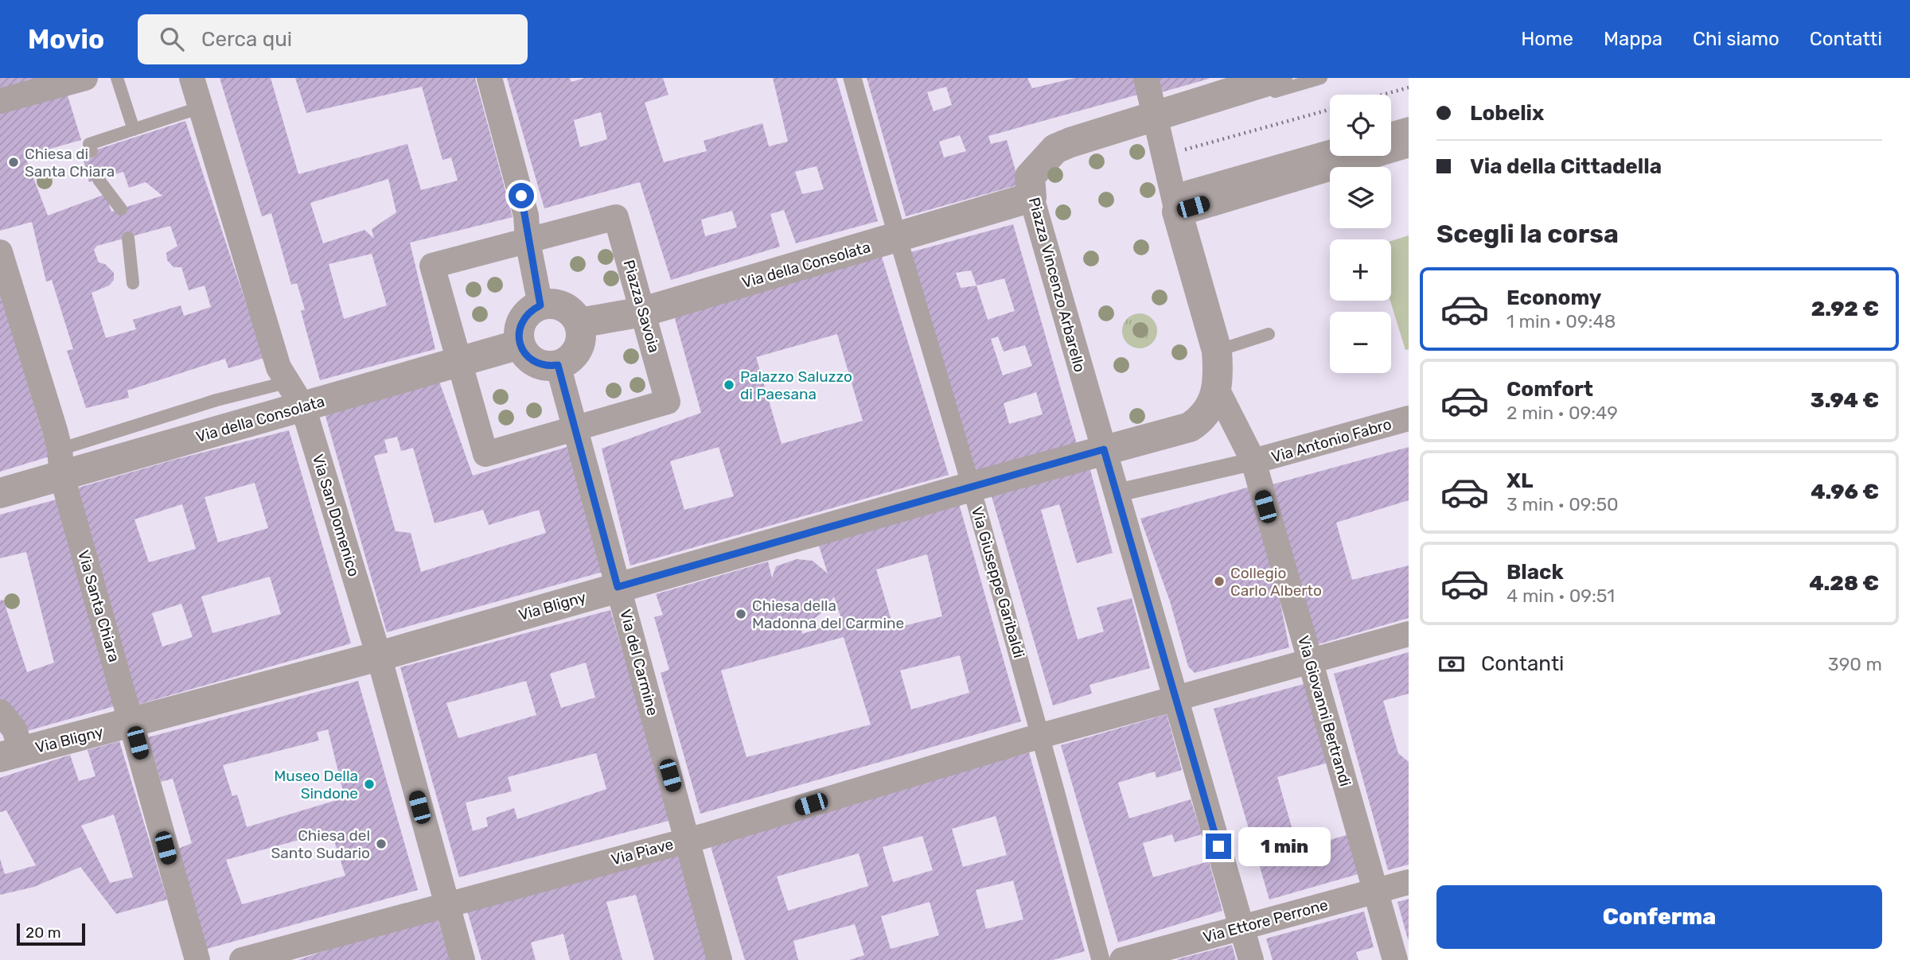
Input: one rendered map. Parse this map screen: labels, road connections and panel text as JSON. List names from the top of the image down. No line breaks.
{"streets":{"street":["Via della Consolata","Piazza Vincenzo Arbarello","Piazza Savoia","Via Antonio Fabro","Via San Domenico","Via Giuseppe Garibaldi","Via Santa Chiara","Via Bligny","Via del Carmine","Via Giovanni Bertrandi","Via Piave","Via Ettore Perrone"]},"crossings":[["Via della Consolata","Piazza Vincenzo Arbarello"],["Via della Consolata","Piazza Savoia"],["Via della Consolata","Via San Domenico"],["Via della Consolata","Via Giuseppe Garibaldi"],["Via della Consolata","Via Santa Chiara"],["Via della Consolata","Via del Carmine"],["Piazza Vincenzo Arbarello","Via Bligny"],["Piazza Vincenzo Arbarello","Via Piave"],["Piazza Vincenzo Arbarello","Via Ettore Perrone"],["Piazza Savoia","Via del Carmine"],["Via Antonio Fabro","Via Giovanni Bertrandi"],["Via San Domenico","Via Bligny"],["Via San Domenico","Via Piave"],["Via Giuseppe Garibaldi","Via Bligny"],["Via Giuseppe Garibaldi","Via Piave"],["Via Santa Chiara","Via Bligny"],["Via Bligny","Via del Carmine"],["Via del Carmine","Via Piave"],["Via Giovanni Bertrandi","Via Piave"],["Via Giovanni Bertrandi","Via Ettore Perrone"]],"places":["Chiesa di Santa Chiara","Palazzo Saluzzo di Paesana","Collegio Carlo Alberto","Chiesa della Madonna del Carmine","Museo Della Sindone","Chiesa del Santo Sudario"],"scale_bar":"20 m","page":{"header":"Movio","search":"Cerca qui","nav":["Home","Mappa","Chi siamo","Contatti"],"banner":["Lobelix","Via della Cittadella"],"map_buttons":["+","−"],"heading":"Scegli la corsa","list":[{"name":"Economy","note":"1 min · 09:48","value":"2.92 €"},{"name":"Comfort","note":"2 min · 09:49","value":"3.94 €"},{"name":"XL","note":"3 min · 09:50","value":"4.96 €"},{"name":"Black","note":"4 min · 09:51","value":"4.28 €"}],"pay":["Contanti","390 m"],"bubble":"1 min","buttons":"Conferma","scale":"20 m"}}
